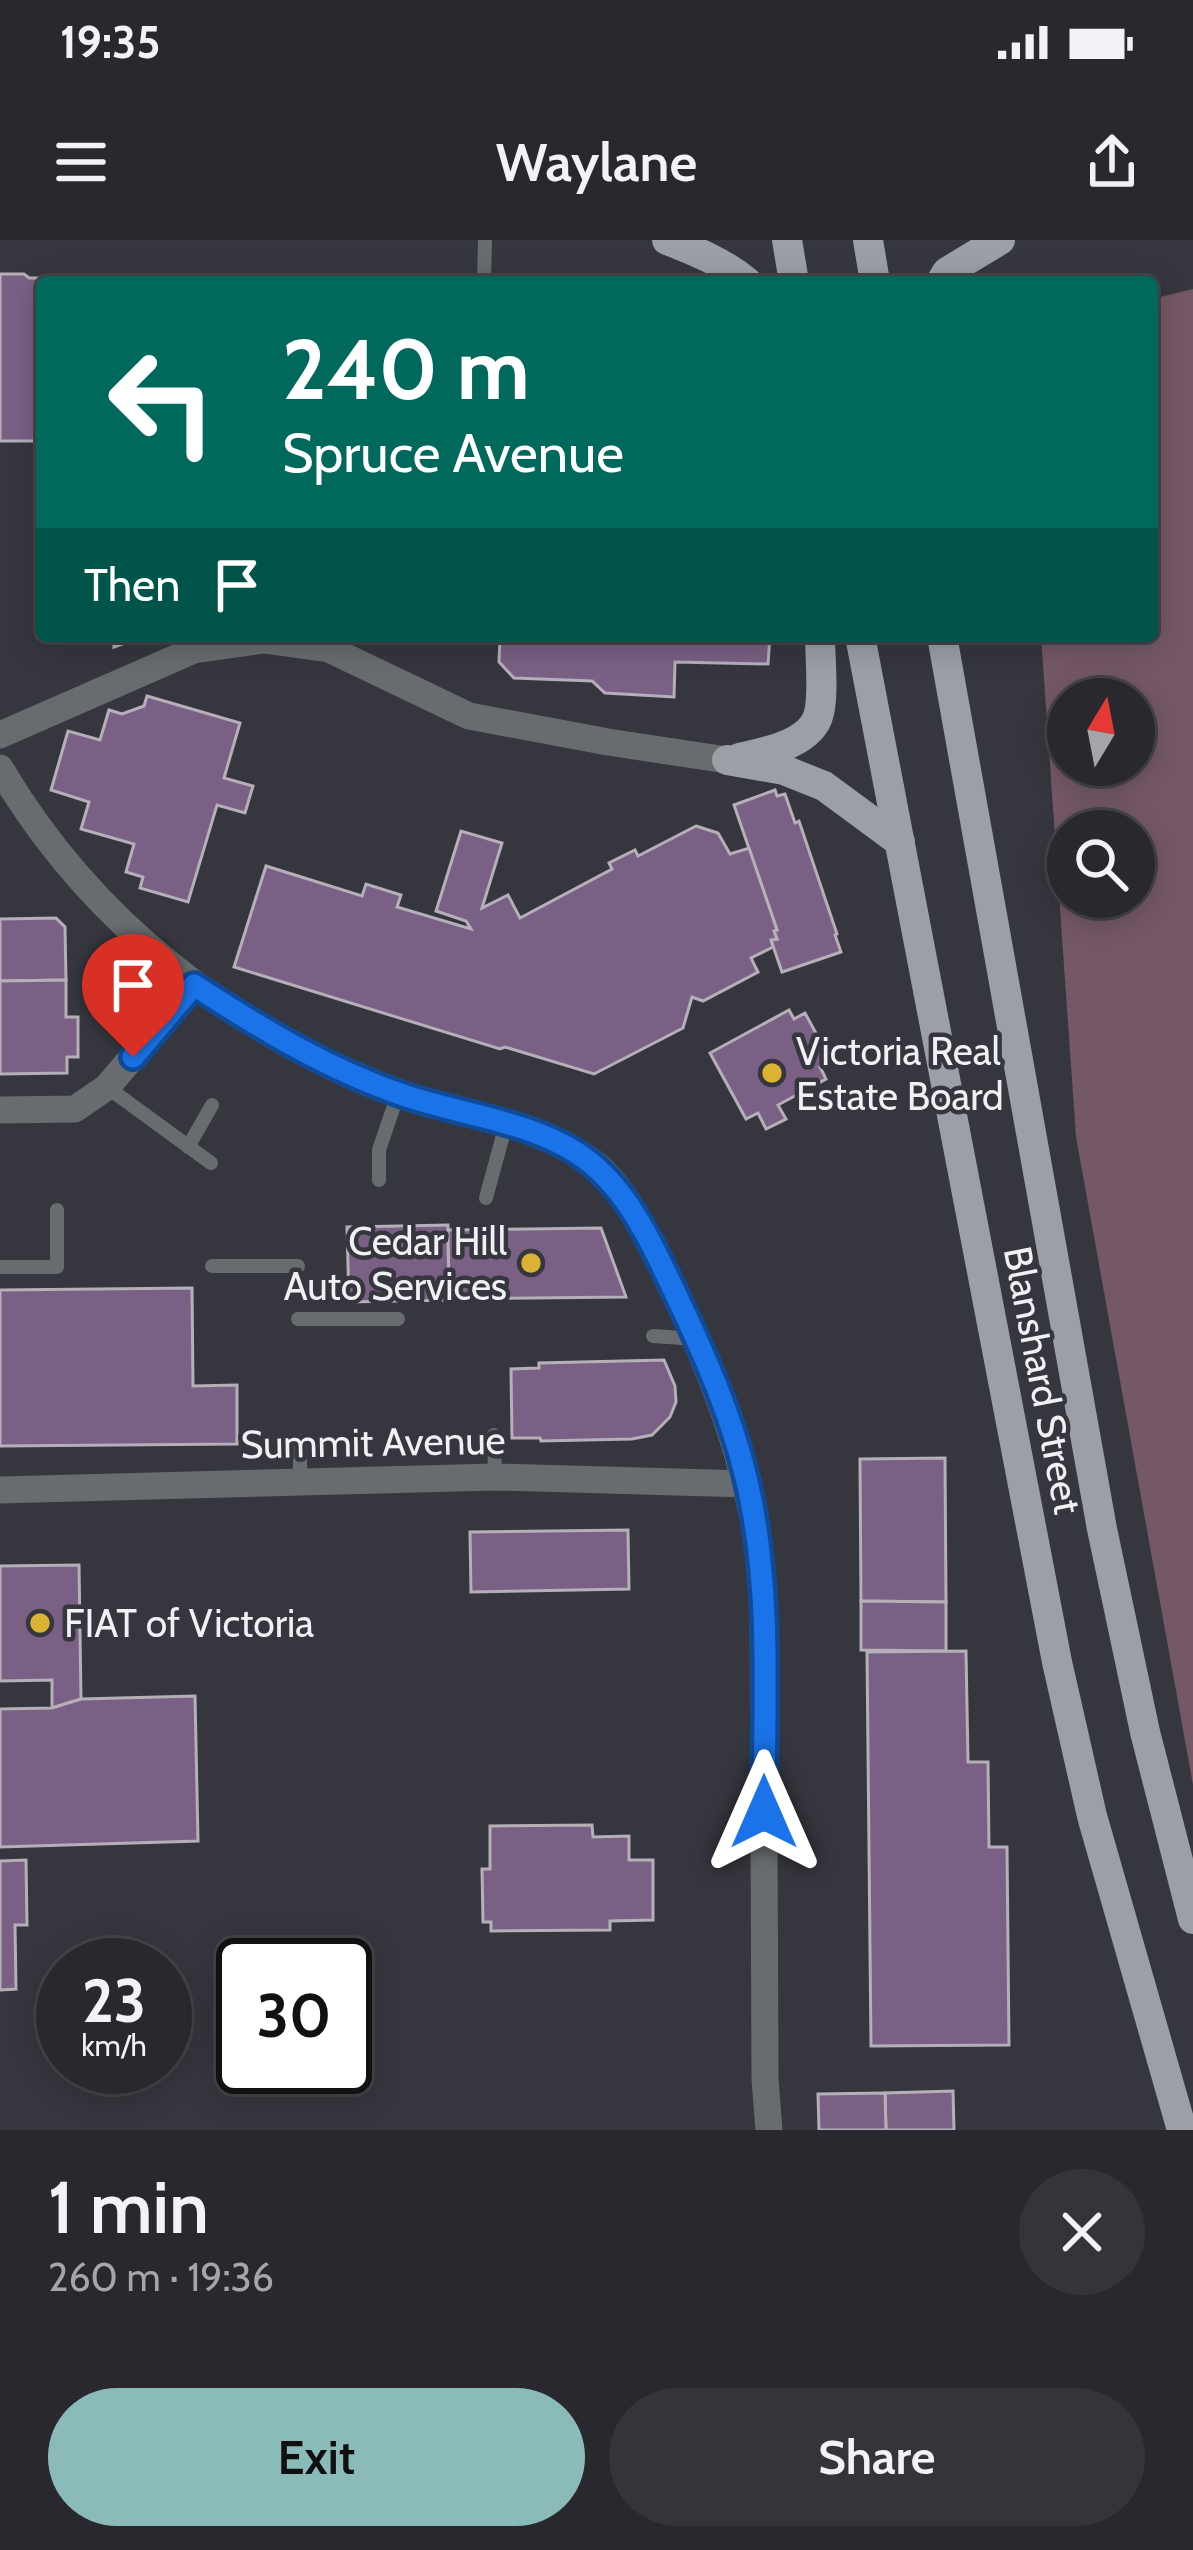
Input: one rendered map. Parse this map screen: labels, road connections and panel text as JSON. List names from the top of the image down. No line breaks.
{"streets":{"main road":["Blanshard Street"],"street":["Summit Avenue"]},"places":["Victoria Real Estate Board","Cedar Hill Auto Services","FIAT of Victoria"],"north":"top","page":{"status":"19:35","header":"Waylane","turn":["240 m","Spruce Avenue"],"then":"Then","speed":"23 km/h","limit":"30","heading":["1 min","260 m · 19:36"],"buttons":["Exit","Share"]}}
